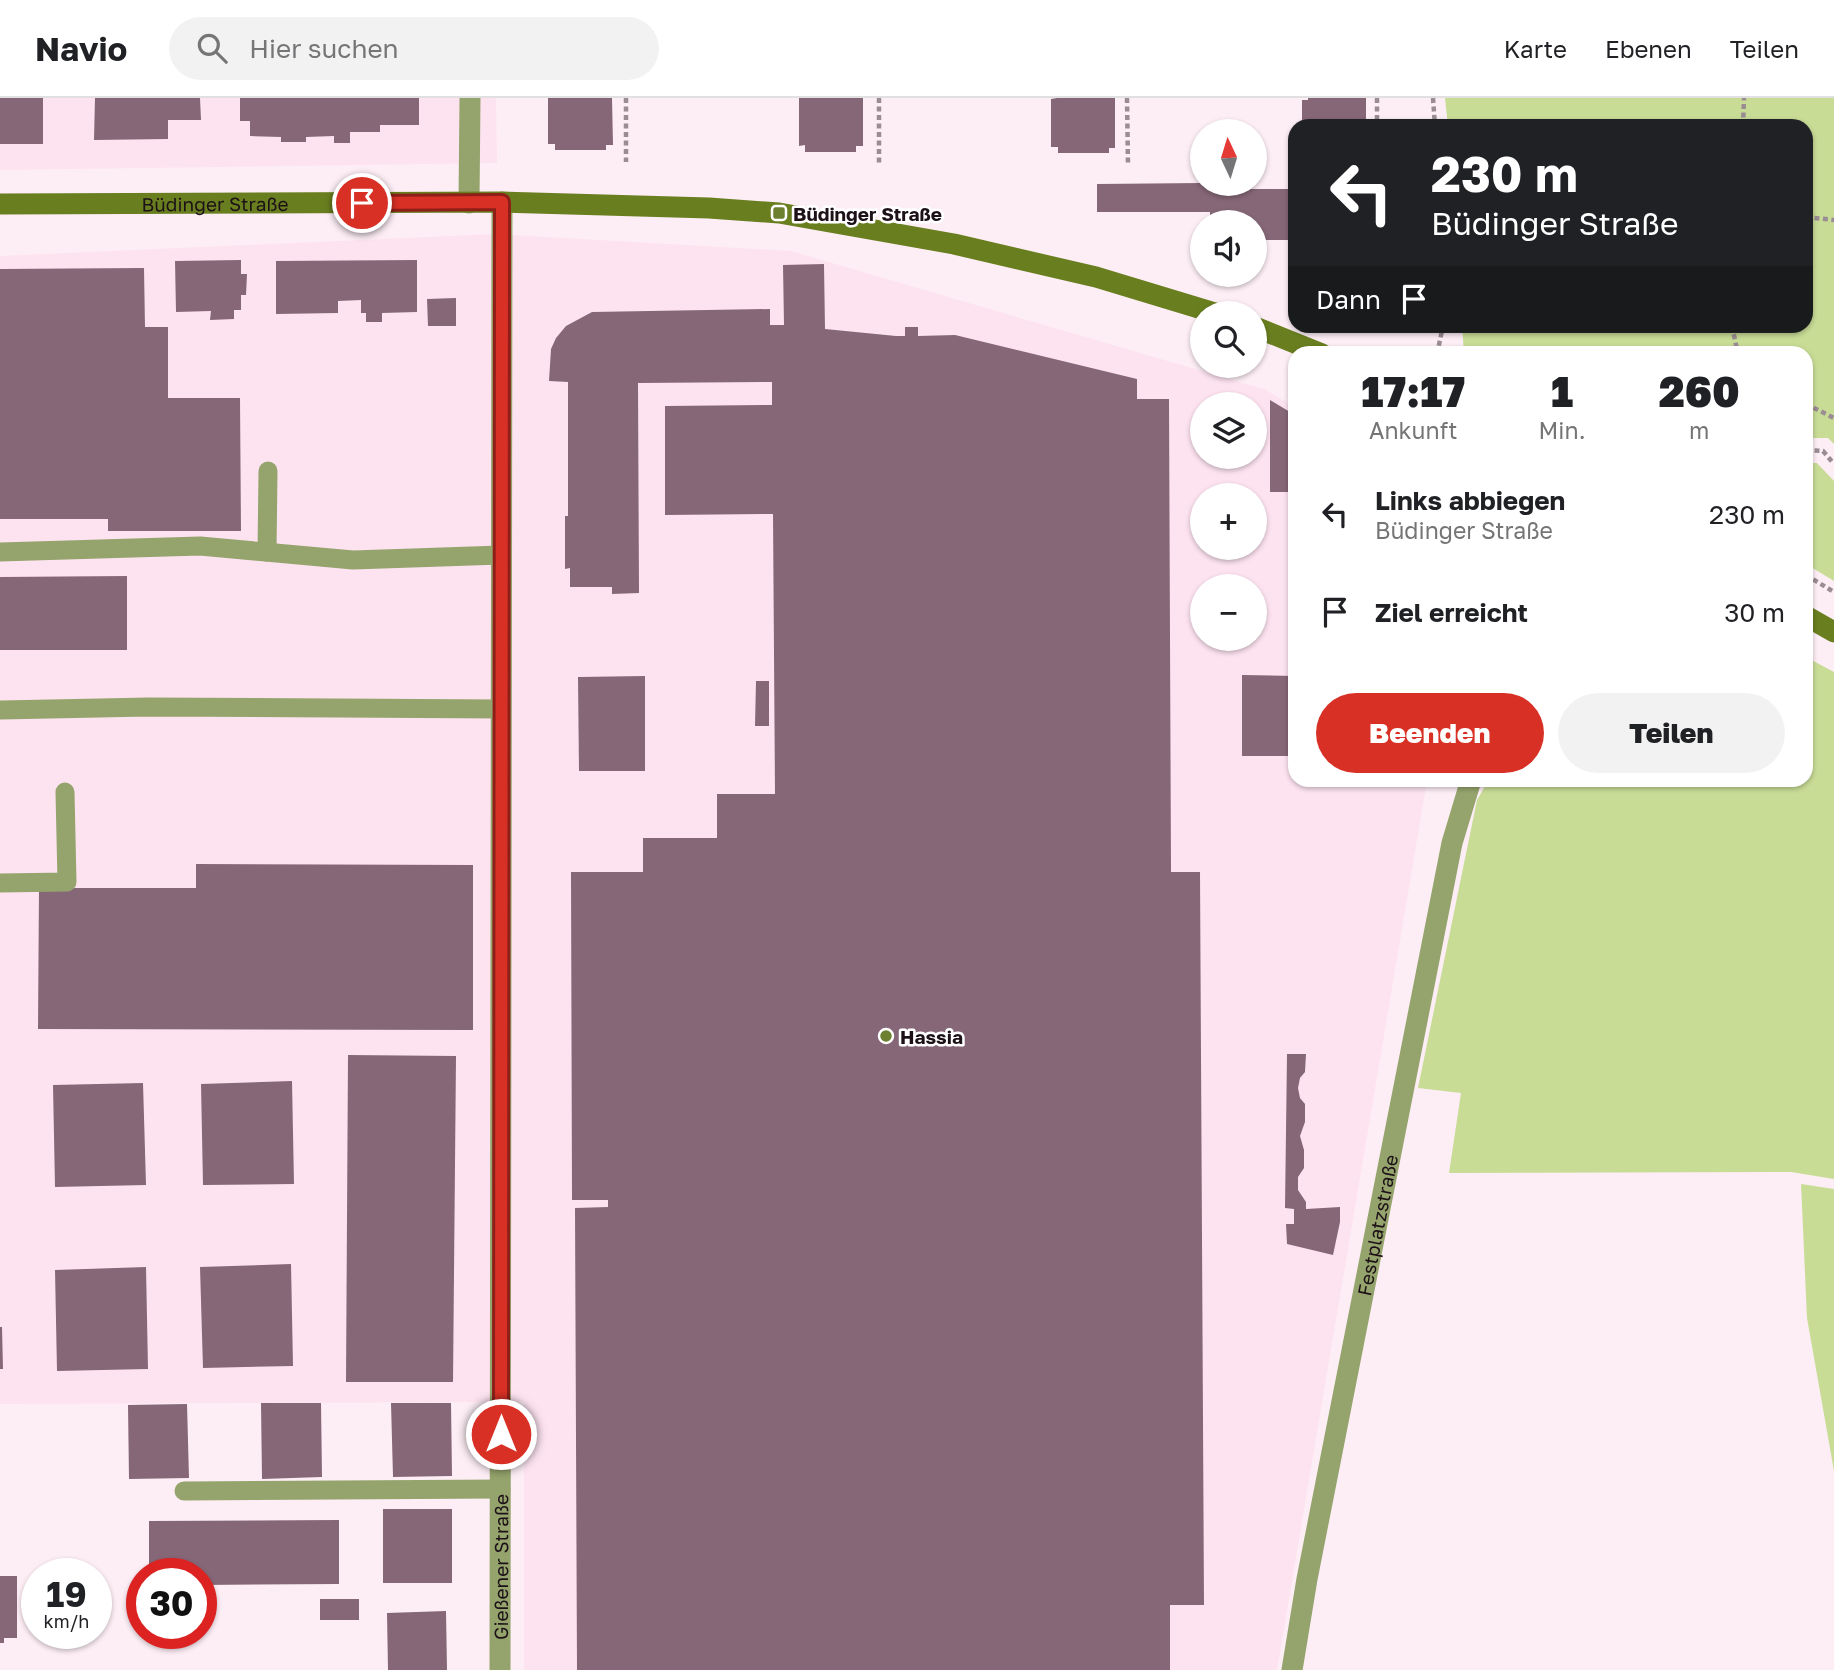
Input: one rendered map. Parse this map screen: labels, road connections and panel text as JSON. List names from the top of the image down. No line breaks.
{"streets":{"main road":["Büdinger Straße"],"street":["Festplatzstraße","Gießener Straße"]},"crossings":[["Büdinger Straße","Gießener Straße"]],"places":{"transit":["Büdinger Straße"],"other":["Hassia"]},"north":"top","page":{"header":"Navio","search":"Hier suchen","nav":["Karte","Ebenen","Teilen"],"map_buttons":["+","−"],"turn":["230 m","Büdinger Straße"],"then":"Dann","eta":["17:17","Ankunft","1","Min.","260","m"],"list":[{"name":"Links abbiegen","note":"Büdinger Straße","value":"230 m"},{"name":"Ziel erreicht","value":"30 m"}],"buttons":["Beenden","Teilen"],"speed":"19 km/h","limit":"30"}}
